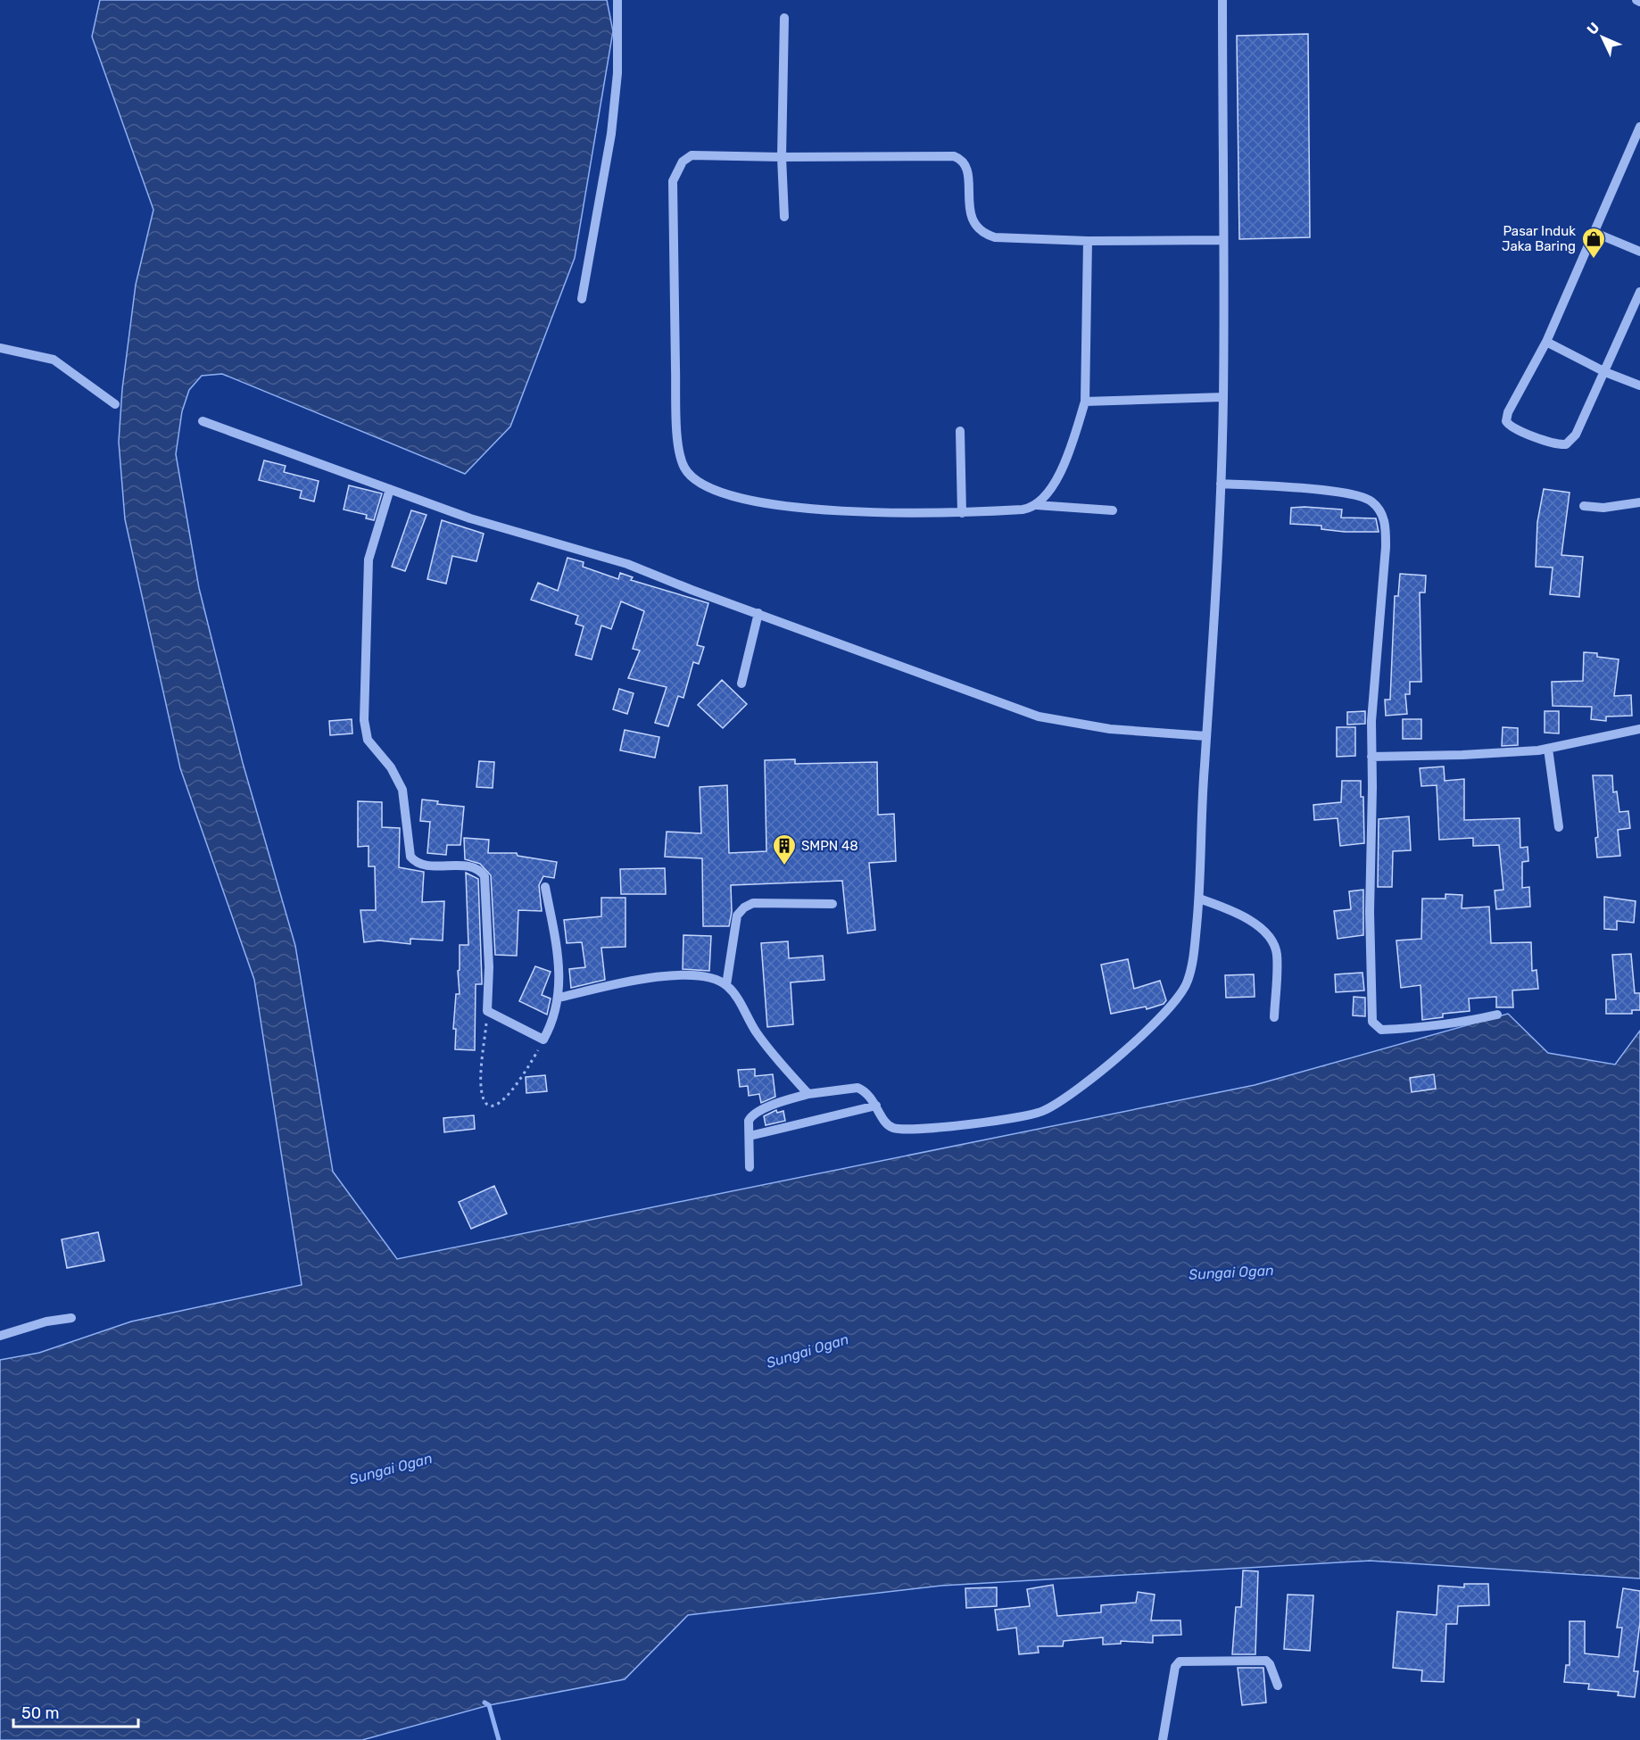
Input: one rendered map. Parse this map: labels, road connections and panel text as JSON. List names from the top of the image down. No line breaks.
{"water":["Sungai Ogan"],"places":{"shop":["Pasar Induk Jaka Baring"],"building":["SMPN 48"]},"scale_bar":"50 m","north":"top left"}
